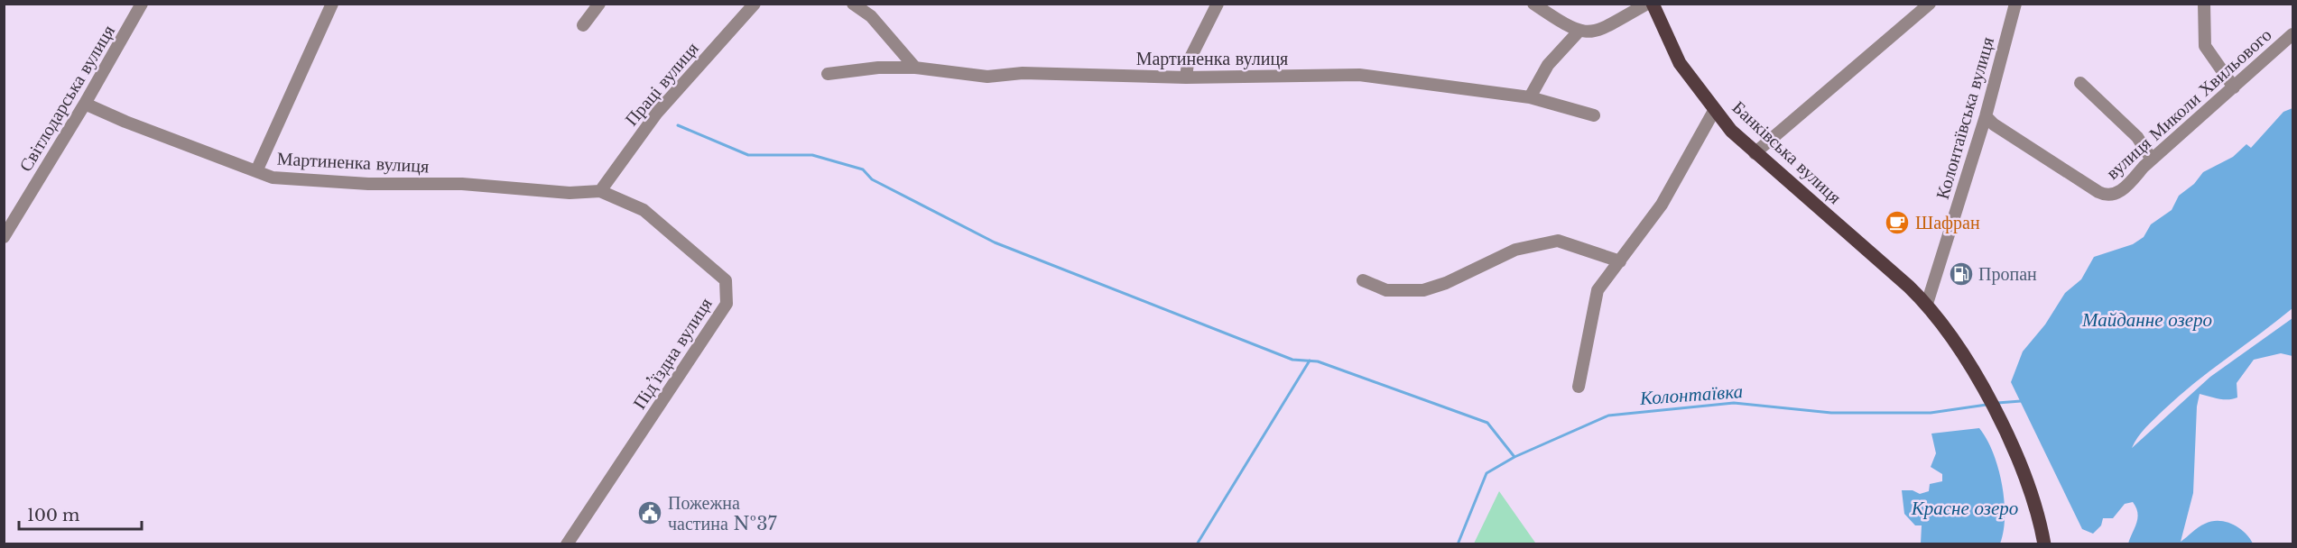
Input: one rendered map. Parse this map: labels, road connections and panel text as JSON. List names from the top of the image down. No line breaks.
{"streets":{"main road":["Банківська вулиця"],"street":["Мартиненка вулиця","Праці вулиця","Світлодарська вулиця","вулиця Миколи Хвильового","Колонтаївська вулиця","Під’їздна вулиця"]},"crossings":[["Мартиненка вулиця","Праці вулиця"],["Мартиненка вулиця","Світлодарська вулиця"],["Мартиненка вулиця","Під’їздна вулиця"],["Праці вулиця","Під’їздна вулиця"],["вулиця Миколи Хвильового","Колонтаївська вулиця"],["Колонтаївська вулиця","Банківська вулиця"]],"water":["Майданне озеро","Колонтаївка","Красне озеро"],"places":{"cafe":["Шафран"],"fuel station":["Пропан"],"public building":["Пожежна частина №37"]},"scale_bar":"100 m"}
